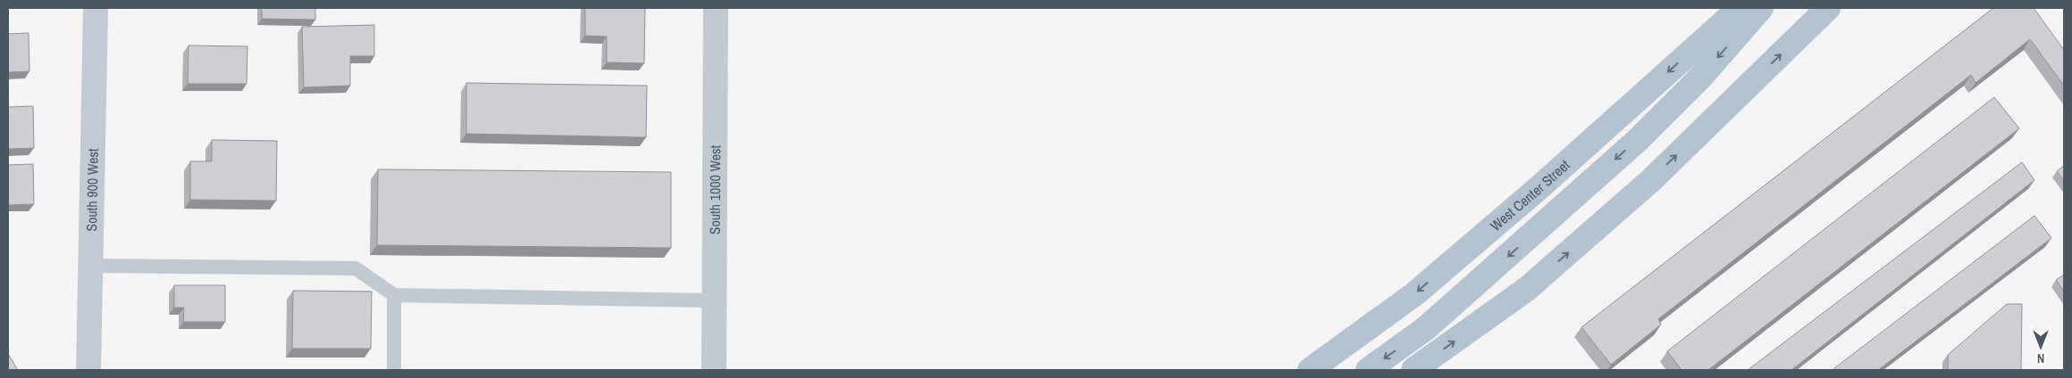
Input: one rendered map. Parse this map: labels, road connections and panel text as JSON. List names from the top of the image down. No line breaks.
{"streets":{"main road":["West Center Street"],"street":["South 900 West","South 1000 West"]},"north":"bottom"}
